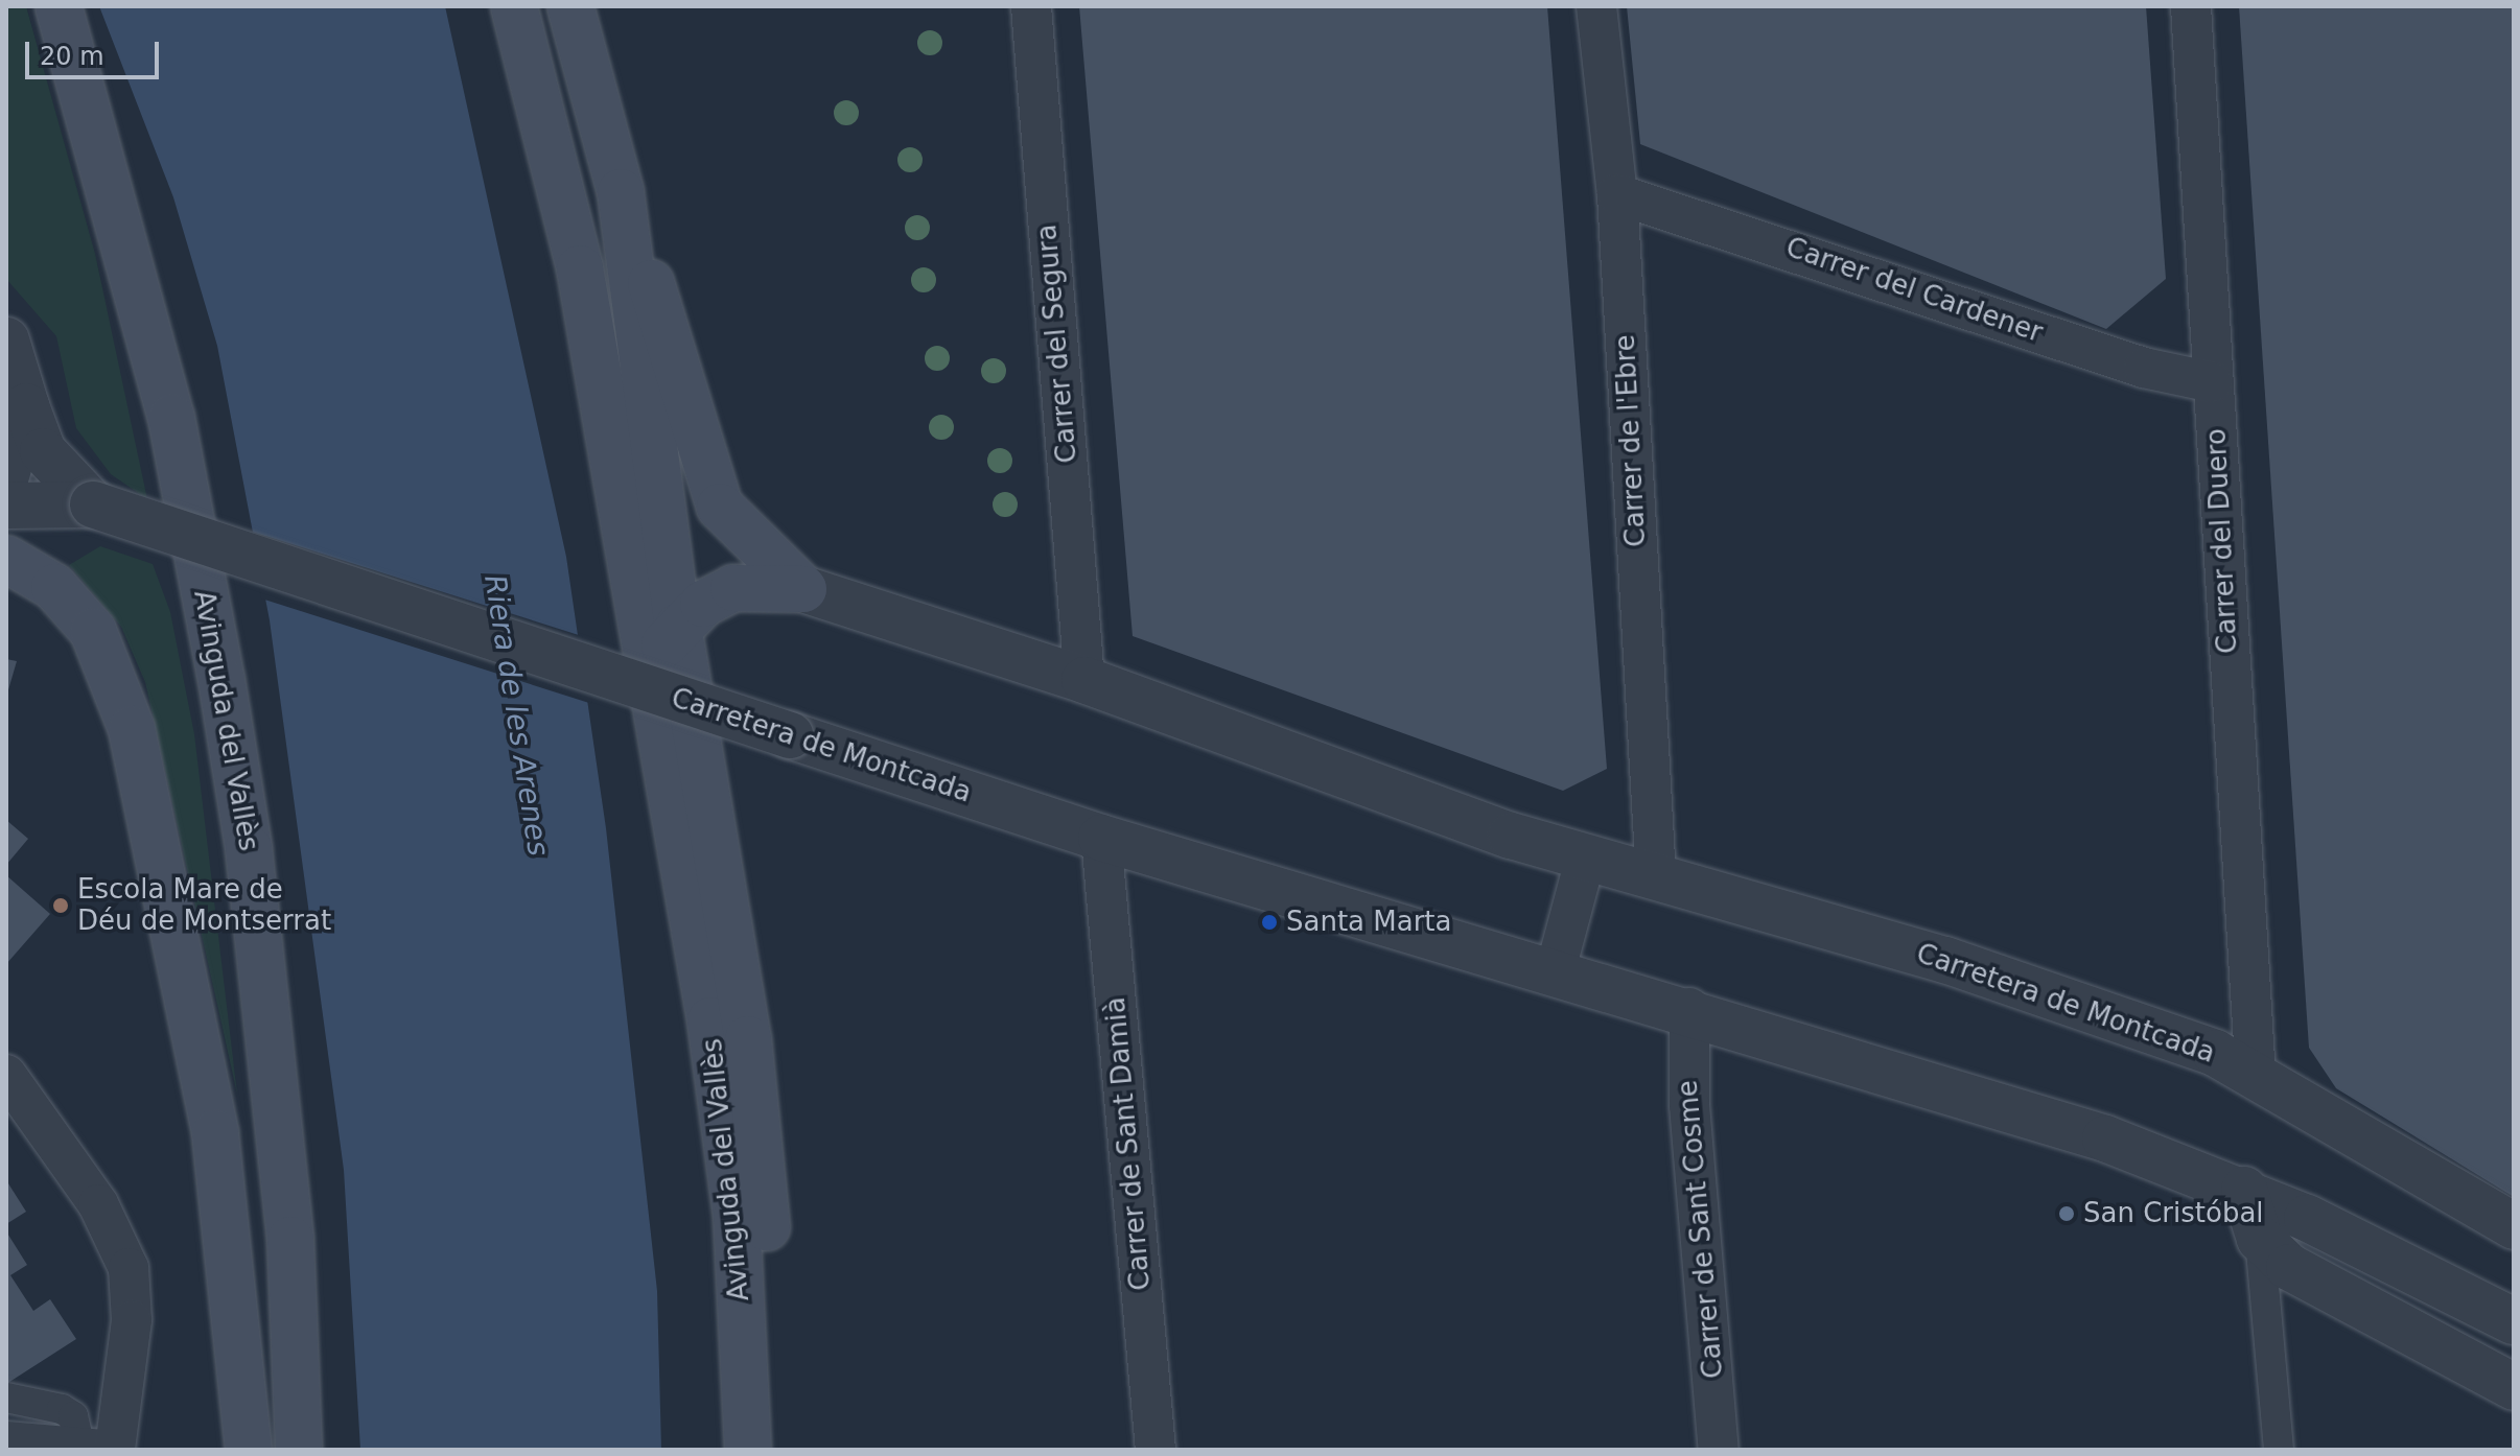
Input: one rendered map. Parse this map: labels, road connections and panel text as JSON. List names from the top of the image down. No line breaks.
{"streets":{"main road":["Avinguda del Vallès"],"street":["Carrer del Cardener","Carrer del Segura","Carrer de l'Ebre","Carrer del Duero","Carretera de Montcada","Carrer de Sant Damià","Carrer de Sant Cosme"]},"crossings":[["Carrer del Cardener","Carrer de l'Ebre"],["Carrer del Cardener","Carrer del Duero"],["Carrer del Segura","Carretera de Montcada"],["Carrer de l'Ebre","Carretera de Montcada"],["Carrer del Duero","Carretera de Montcada"],["Carretera de Montcada","Carrer de Sant Damià"],["Carretera de Montcada","Carrer de Sant Cosme"]],"water":["Riera de les Arenes"],"places":["Escola Mare de Déu de Montserrat","Santa Marta","San Cristóbal"],"scale_bar":"20 m"}
